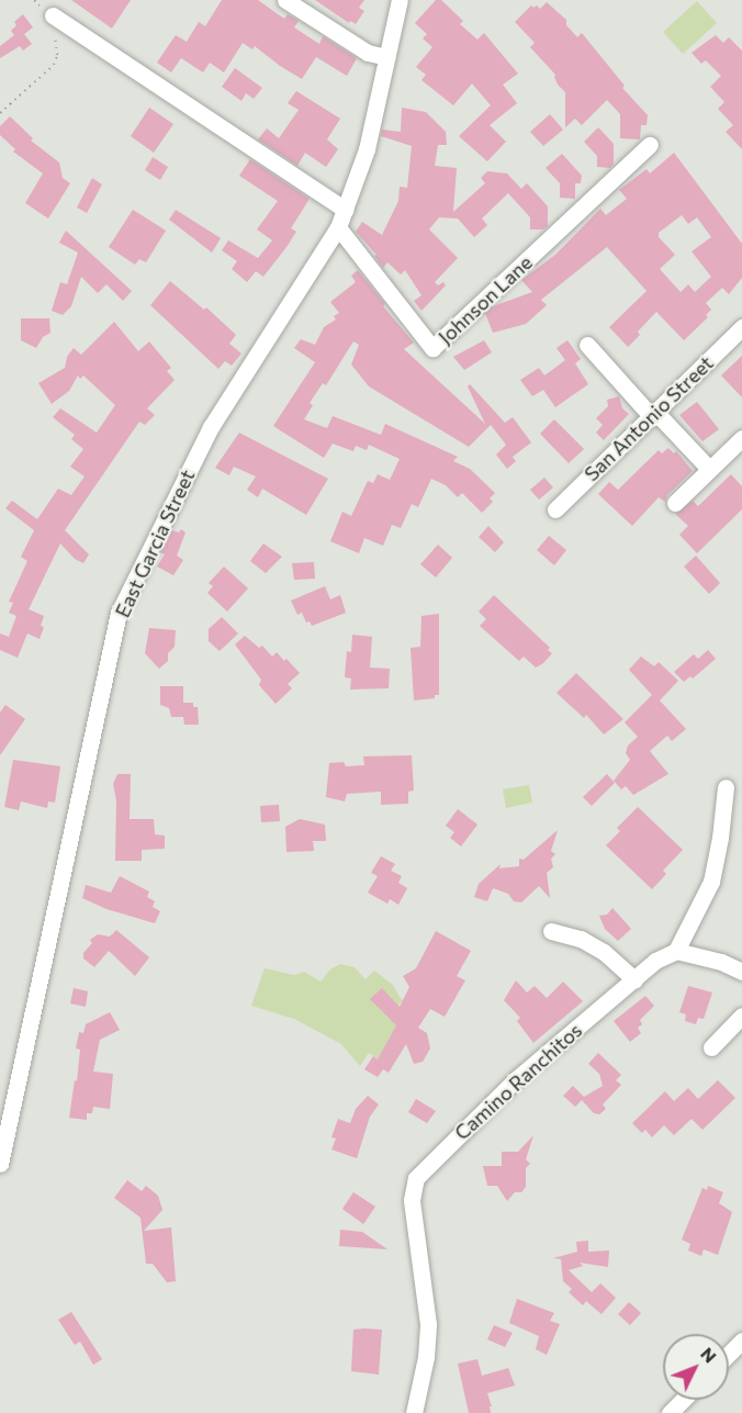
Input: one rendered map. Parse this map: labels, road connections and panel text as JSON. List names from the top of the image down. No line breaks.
{"streets":{"street":["Johnson Lane","San Antonio Street","East Garcia Street","Camino Ranchitos"]},"crossings":[["Johnson Lane","East Garcia Street"]],"north":"top right"}
